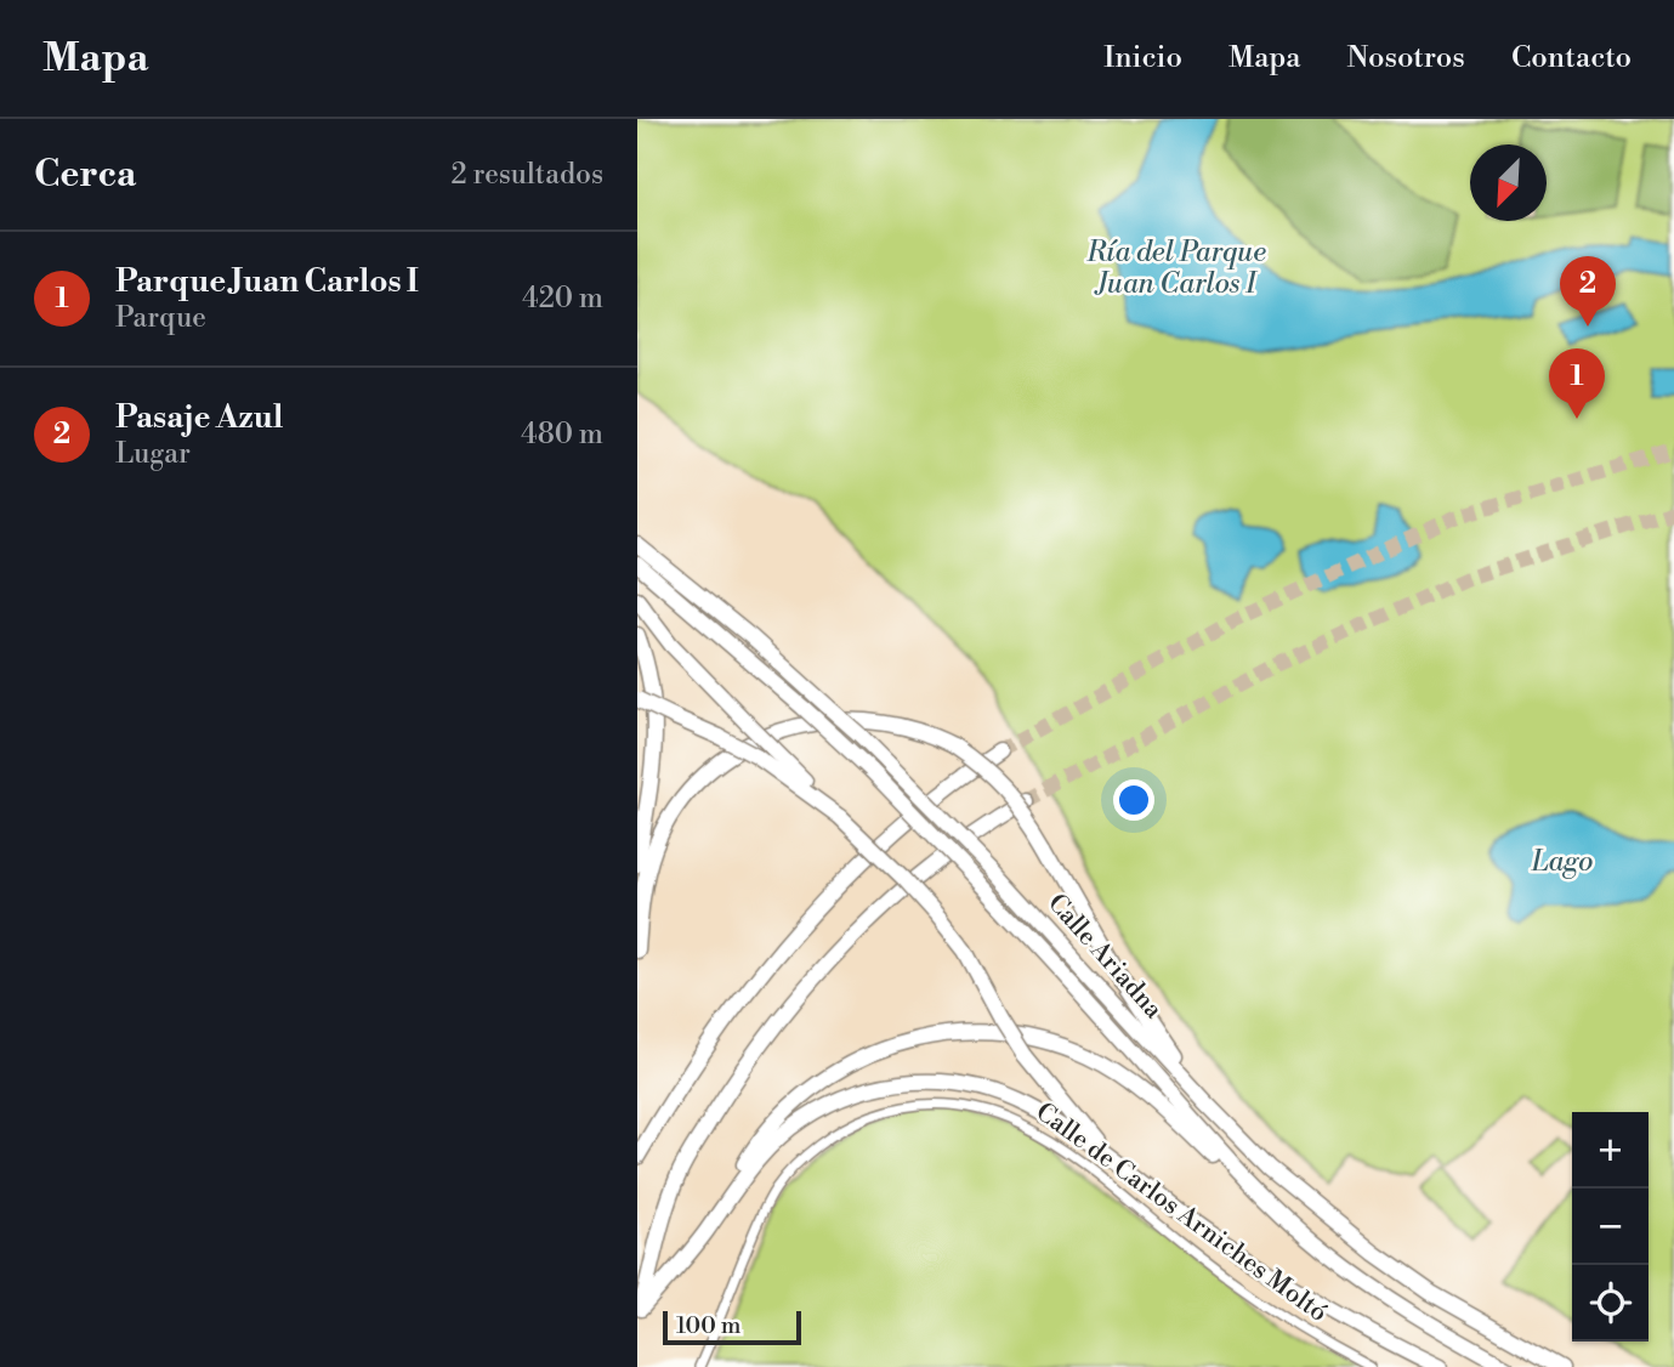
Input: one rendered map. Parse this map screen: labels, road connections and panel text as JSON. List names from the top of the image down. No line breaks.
{"streets":{"highway":["Calle Ariadna"],"street":["Calle de Carlos Arniches Moltó"]},"water":["Ría del Parque Juan Carlos I","Lago"],"scale_bar":"100 m","north":"bottom left","page":{"header":"Mapa","nav":["Inicio","Mapa","Nosotros","Contacto"],"heading":["Cerca","2 resultados"],"list":[{"mark":"1","name":"Parque Juan Carlos I","note":"Parque","value":"420 m"},{"mark":"2","name":"Pasaje Azul","note":"Lugar","value":"480 m"}],"pins":["2","1"],"map_buttons":["+","−"],"scale":"100 m"}}
